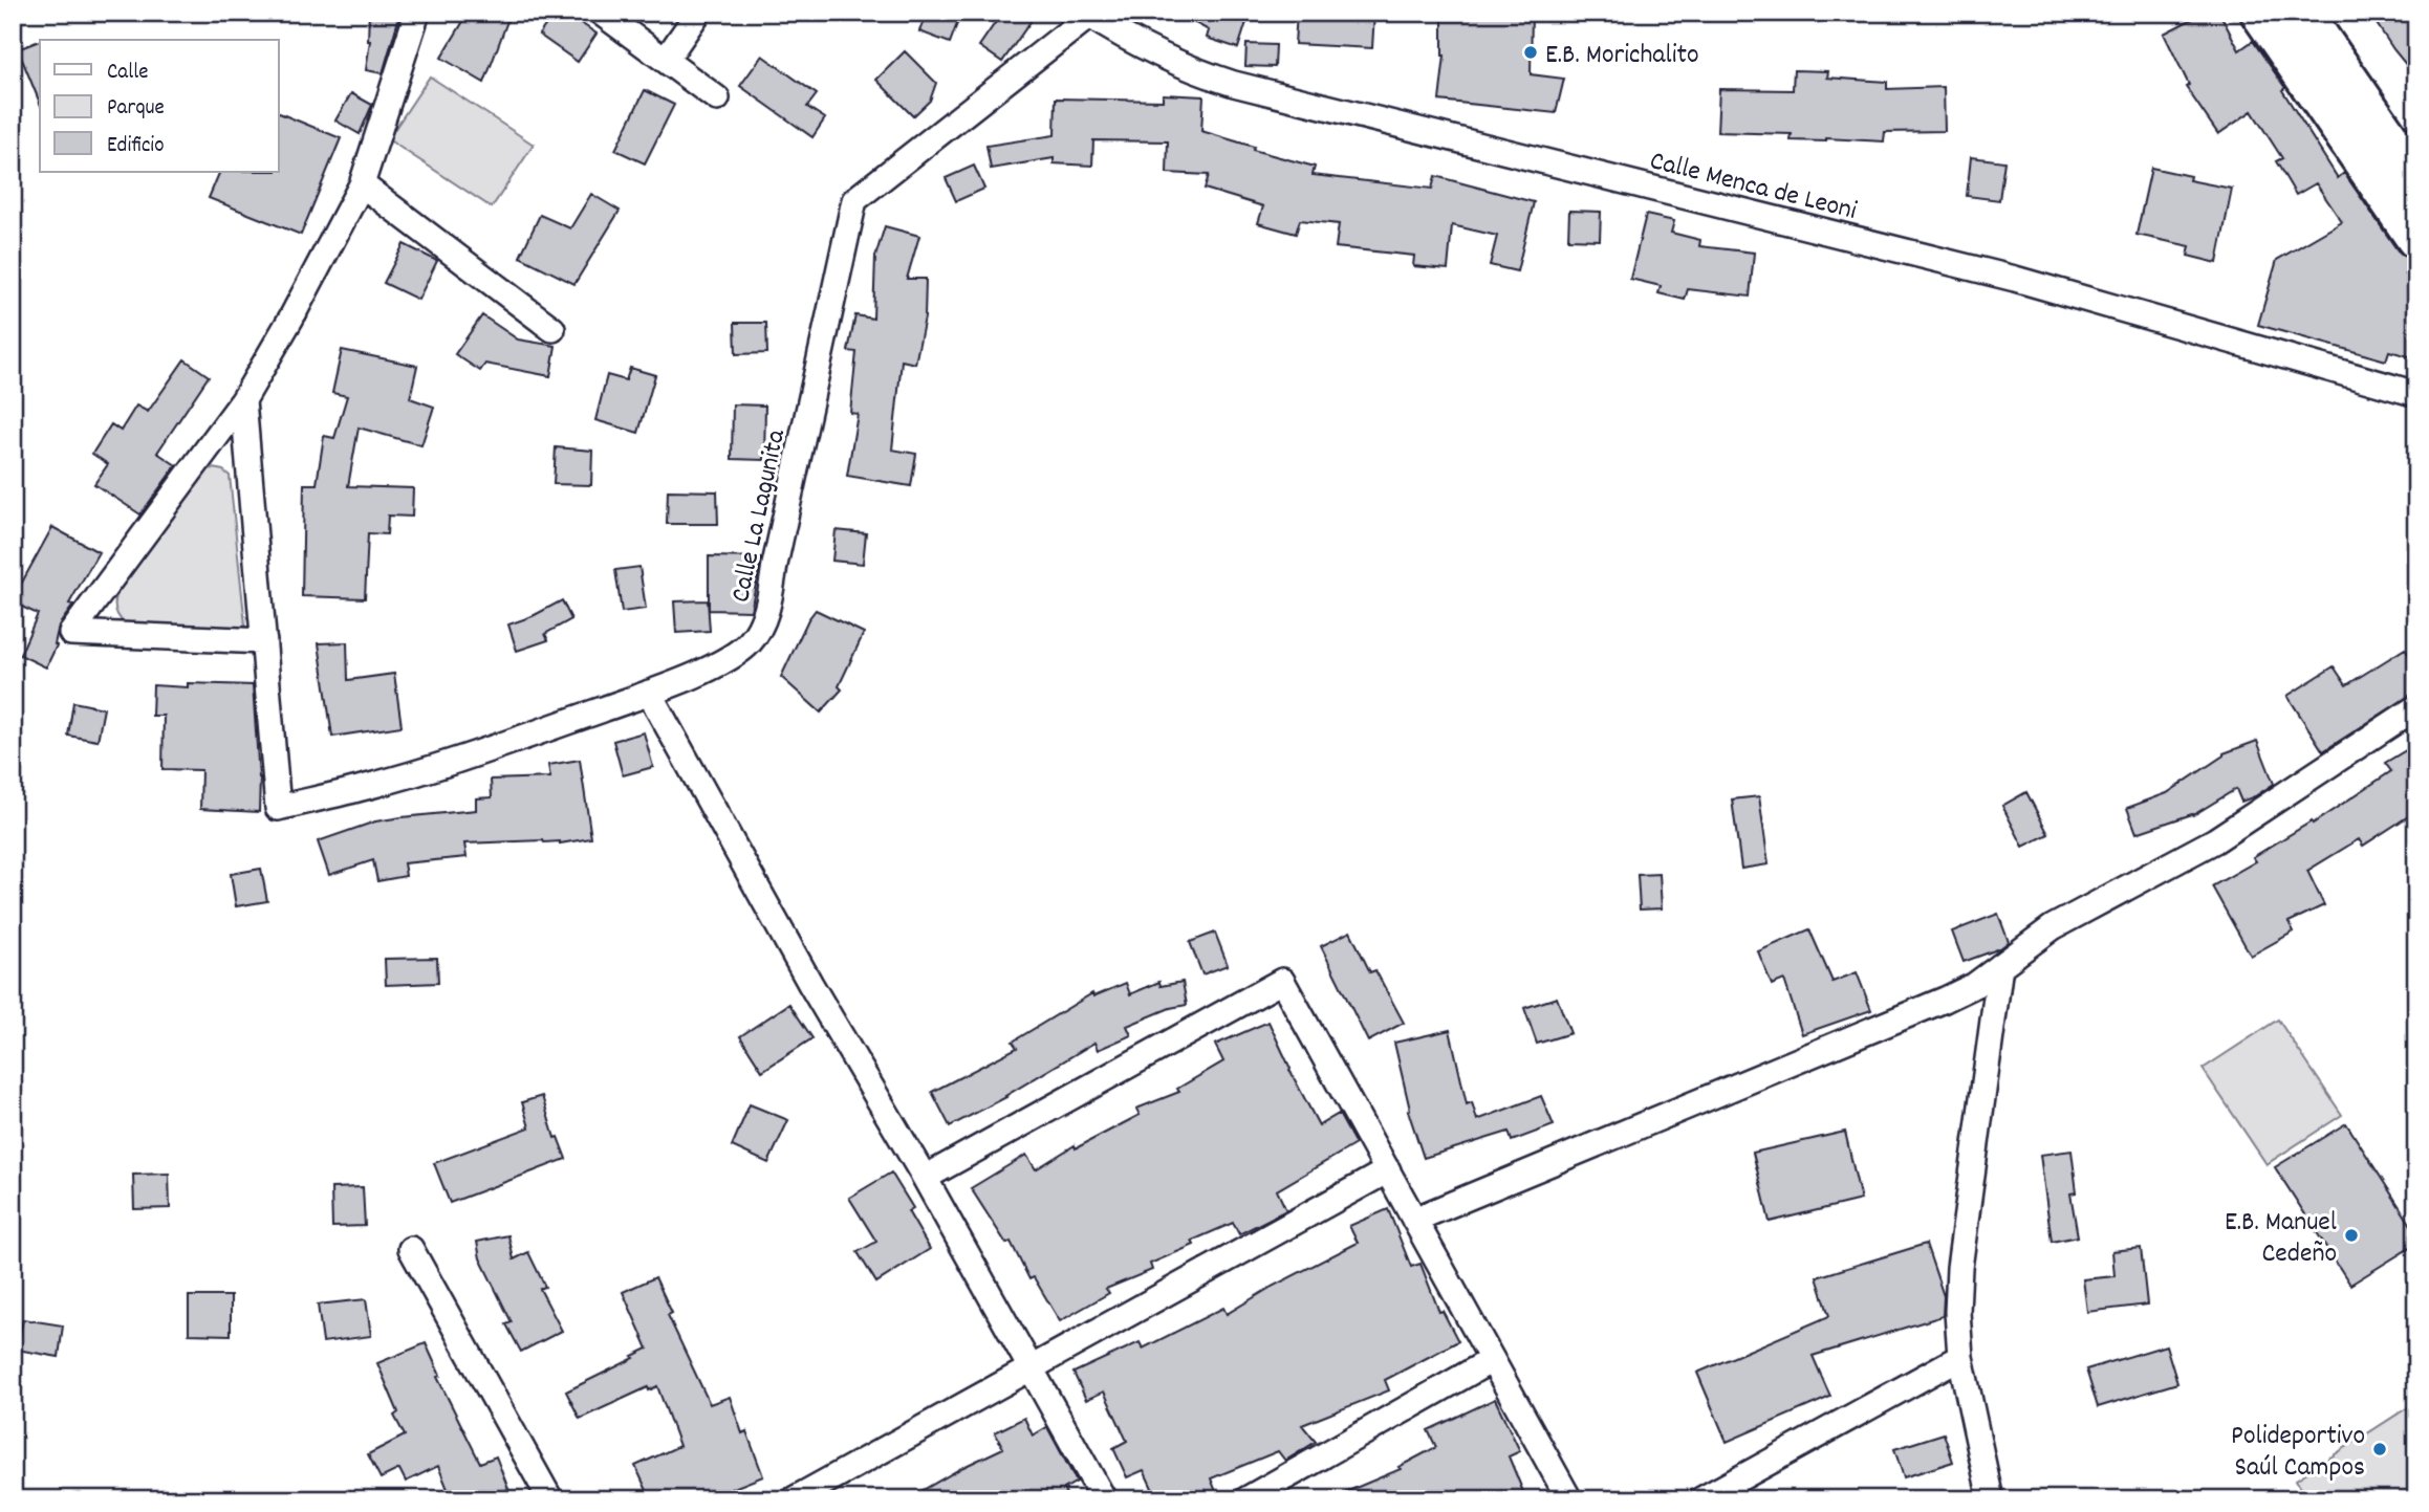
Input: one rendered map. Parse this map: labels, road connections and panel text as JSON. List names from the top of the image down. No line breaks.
{"streets":{"street":["Calle Menca de Leoni","Calle La Lagunita"]},"crossings":[["Calle Menca de Leoni","Calle La Lagunita"]],"places":["E.B. Morichalito","E.B. Manuel Cedeño","Polideportivo Saúl Campos"],"legend":["Calle","Parque","Edificio"]}
